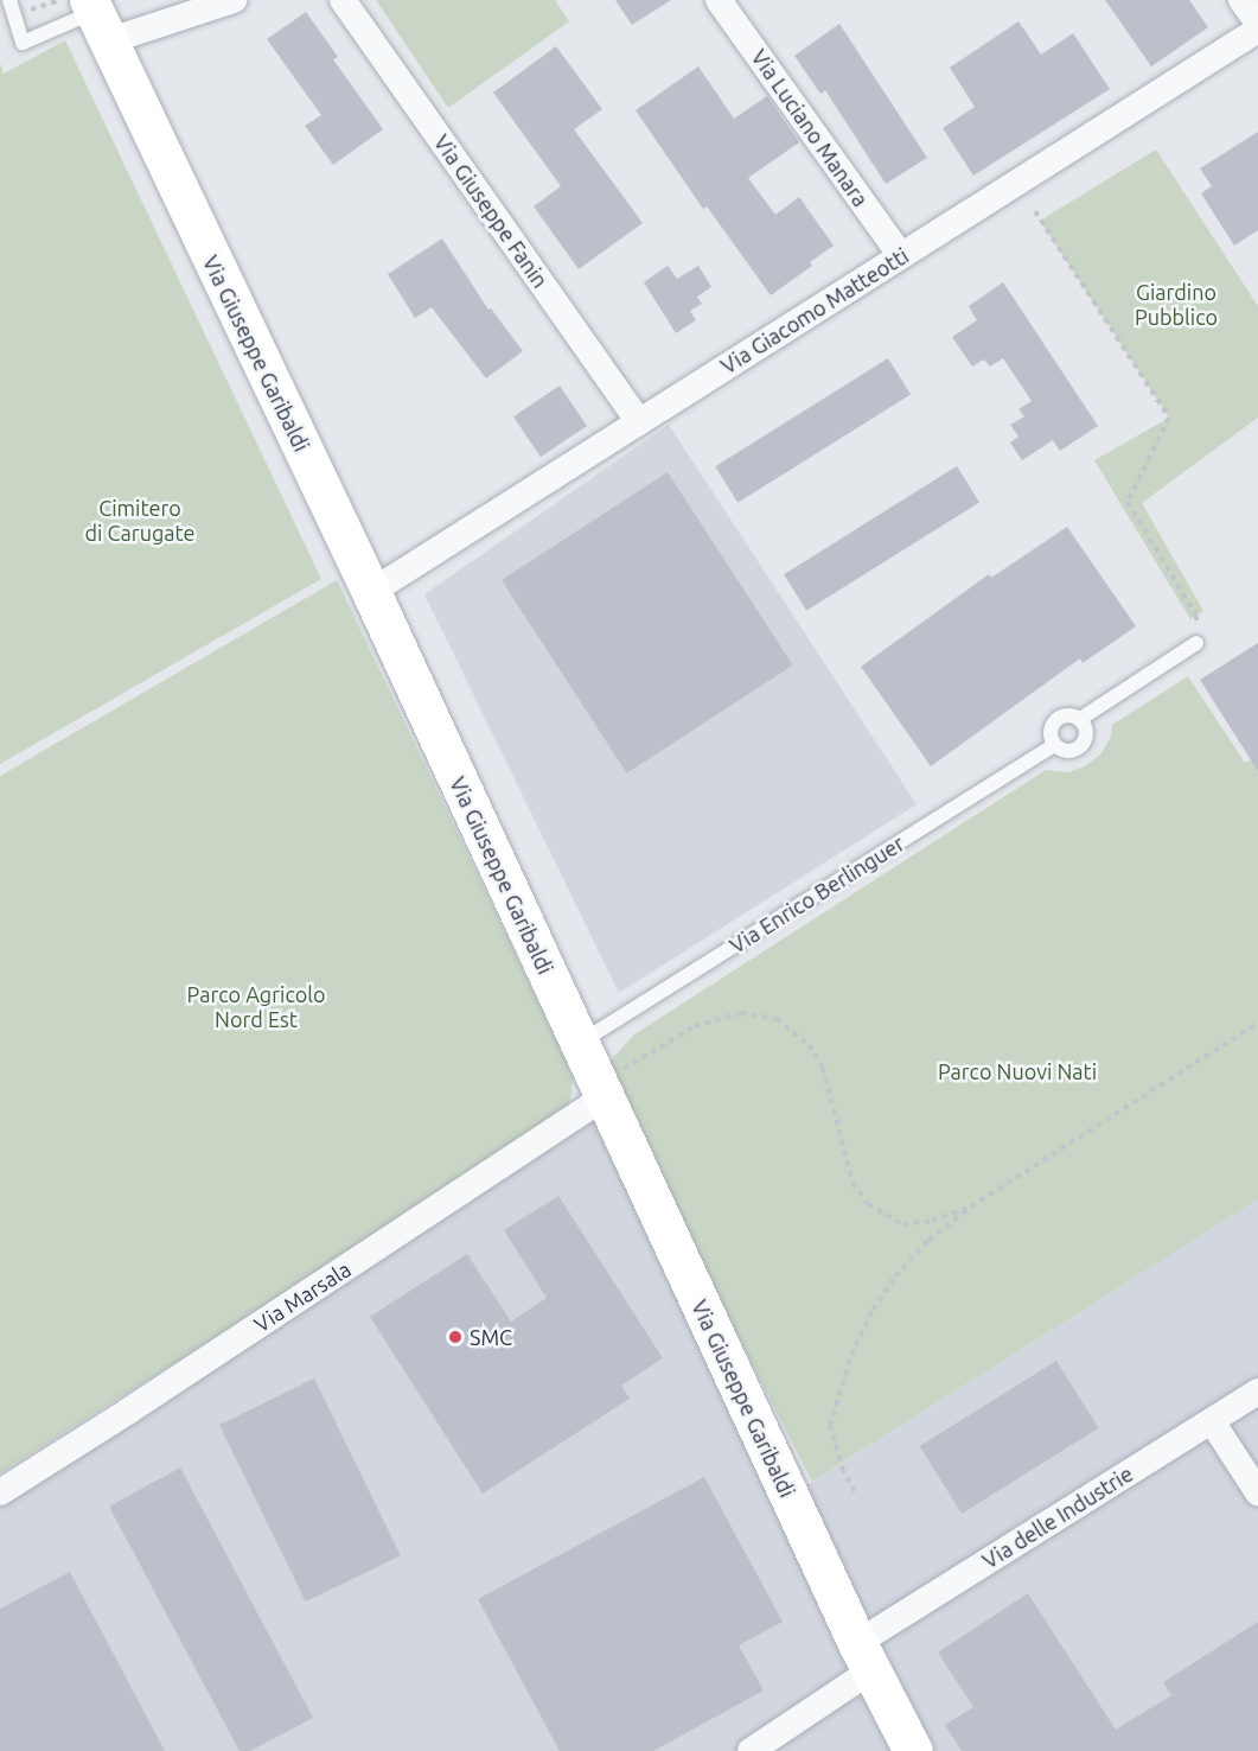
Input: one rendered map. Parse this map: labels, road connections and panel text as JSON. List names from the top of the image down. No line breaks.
{"streets":{"street":["Via Luciano Manara","Via Giuseppe Fanin","Via Giacomo Matteotti","Via Giuseppe Garibaldi","Via Marsala","Via delle Industrie"],"lane":["Via Enrico Berlinguer"]},"crossings":[["Via Luciano Manara","Via Giacomo Matteotti"],["Via Giuseppe Fanin","Via Giacomo Matteotti"],["Via Giacomo Matteotti","Via Giuseppe Garibaldi"],["Via Giuseppe Garibaldi","Via Enrico Berlinguer"],["Via Giuseppe Garibaldi","Via Marsala"],["Via Giuseppe Garibaldi","Via delle Industrie"]],"parks":["Giardino Pubblico","Cimitero di Carugate","Parco Agricolo Nord Est","Parco Nuovi Nati"],"places":["SMC"]}
